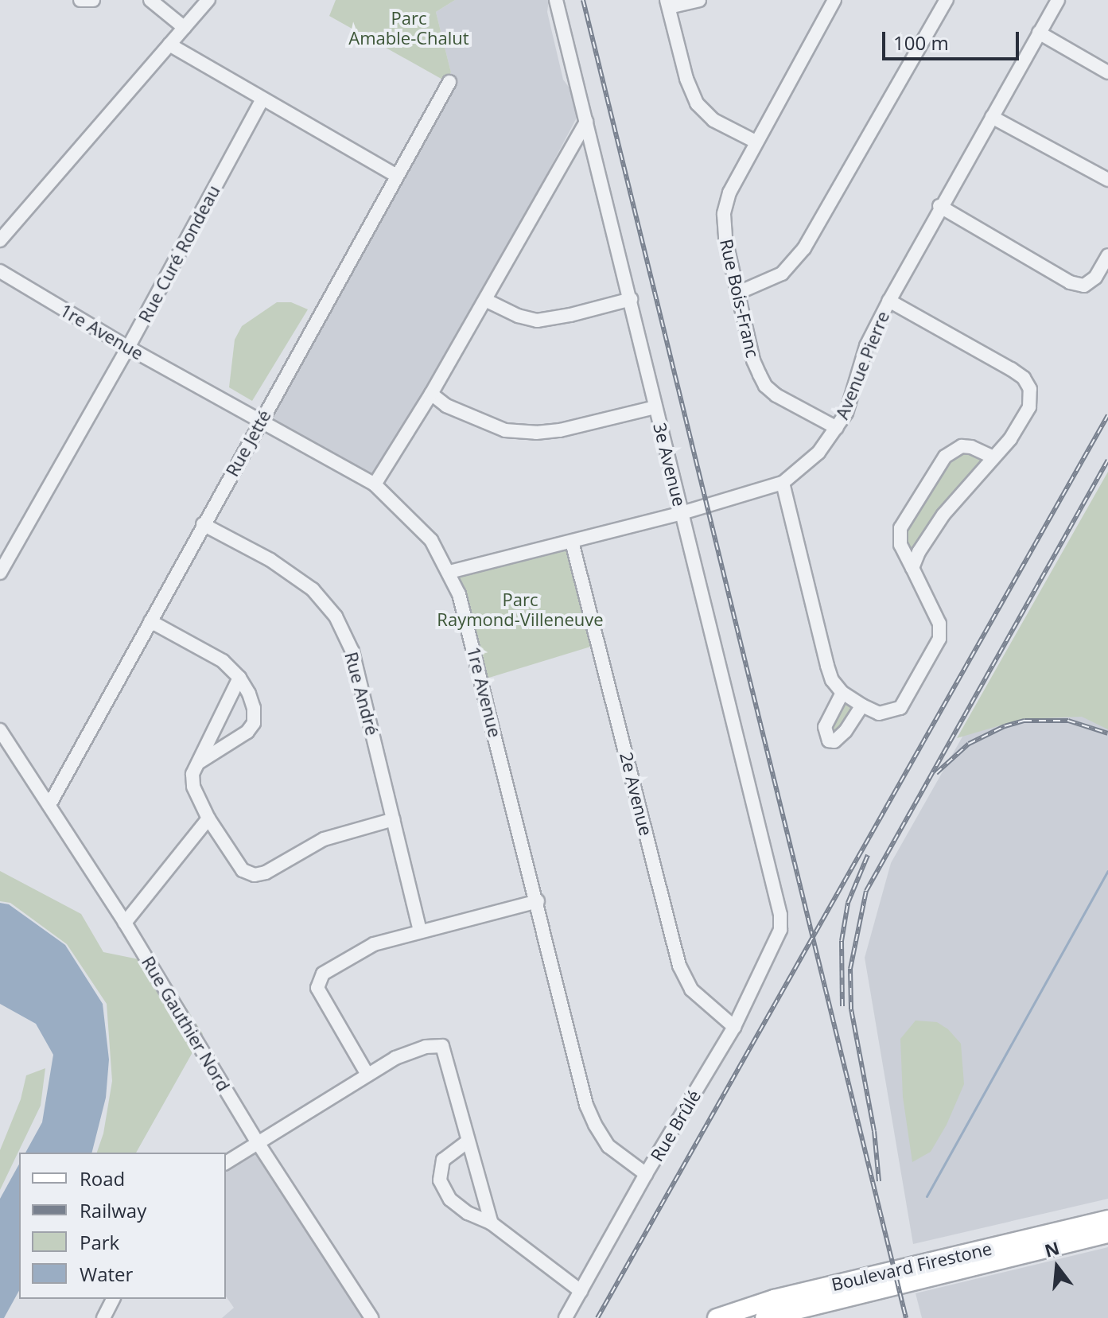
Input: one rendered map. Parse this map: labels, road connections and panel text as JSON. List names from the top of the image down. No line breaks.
{"streets":{"main road":["Boulevard Firestone"],"street":["Rue Curé Rondeau","Rue Bois-Franc","1re Avenue","Avenue Pierre","Rue Jetté","3e Avenue","Rue André","2e Avenue","Rue Gauthier Nord","Rue Brûlé"]},"crossings":[["Rue Curé Rondeau","1re Avenue"],["Rue Bois-Franc","Avenue Pierre"],["1re Avenue","Avenue Pierre"],["1re Avenue","Rue Jetté"],["1re Avenue","Rue Brûlé"],["Avenue Pierre","3e Avenue"],["Avenue Pierre","2e Avenue"],["Rue Jetté","Rue André"],["Rue Jetté","Rue Gauthier Nord"],["3e Avenue","Rue Brûlé"],["2e Avenue","Rue Brûlé"]],"parks":["Parc Amable-Chalut","Parc Raymond-Villeneuve"],"legend":["Road","Railway","Park","Water"],"scale_bar":"100 m","north":"top"}
